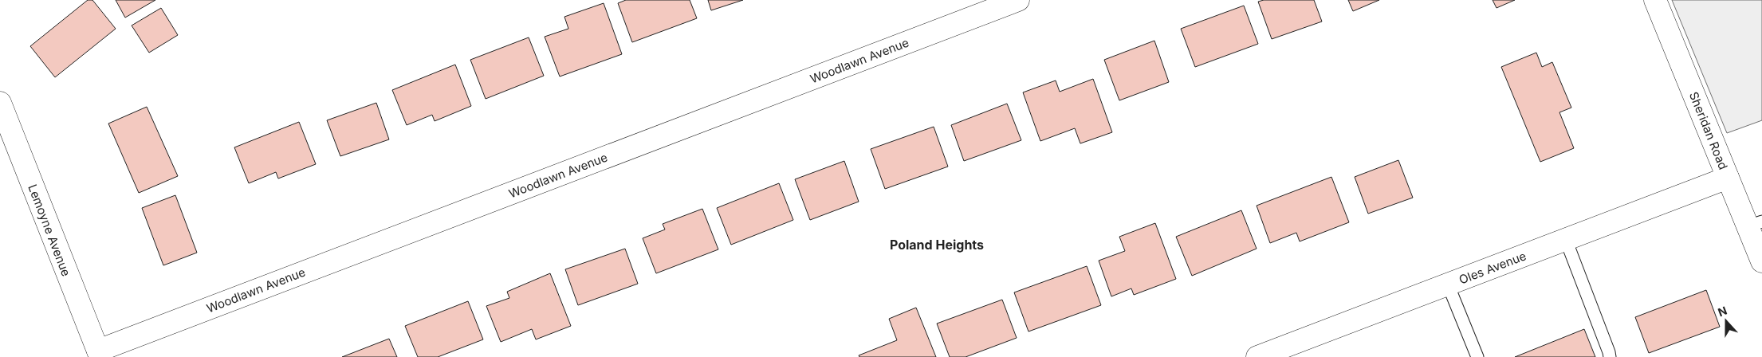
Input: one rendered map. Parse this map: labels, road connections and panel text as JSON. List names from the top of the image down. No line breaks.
{"streets":{"street":["Woodlawn Avenue","Sheridan Road","Lemoyne Avenue","Oles Avenue"]},"crossings":[["Woodlawn Avenue","Lemoyne Avenue"],["Sheridan Road","Oles Avenue"]],"districts":["Poland Heights"],"north":"top"}
